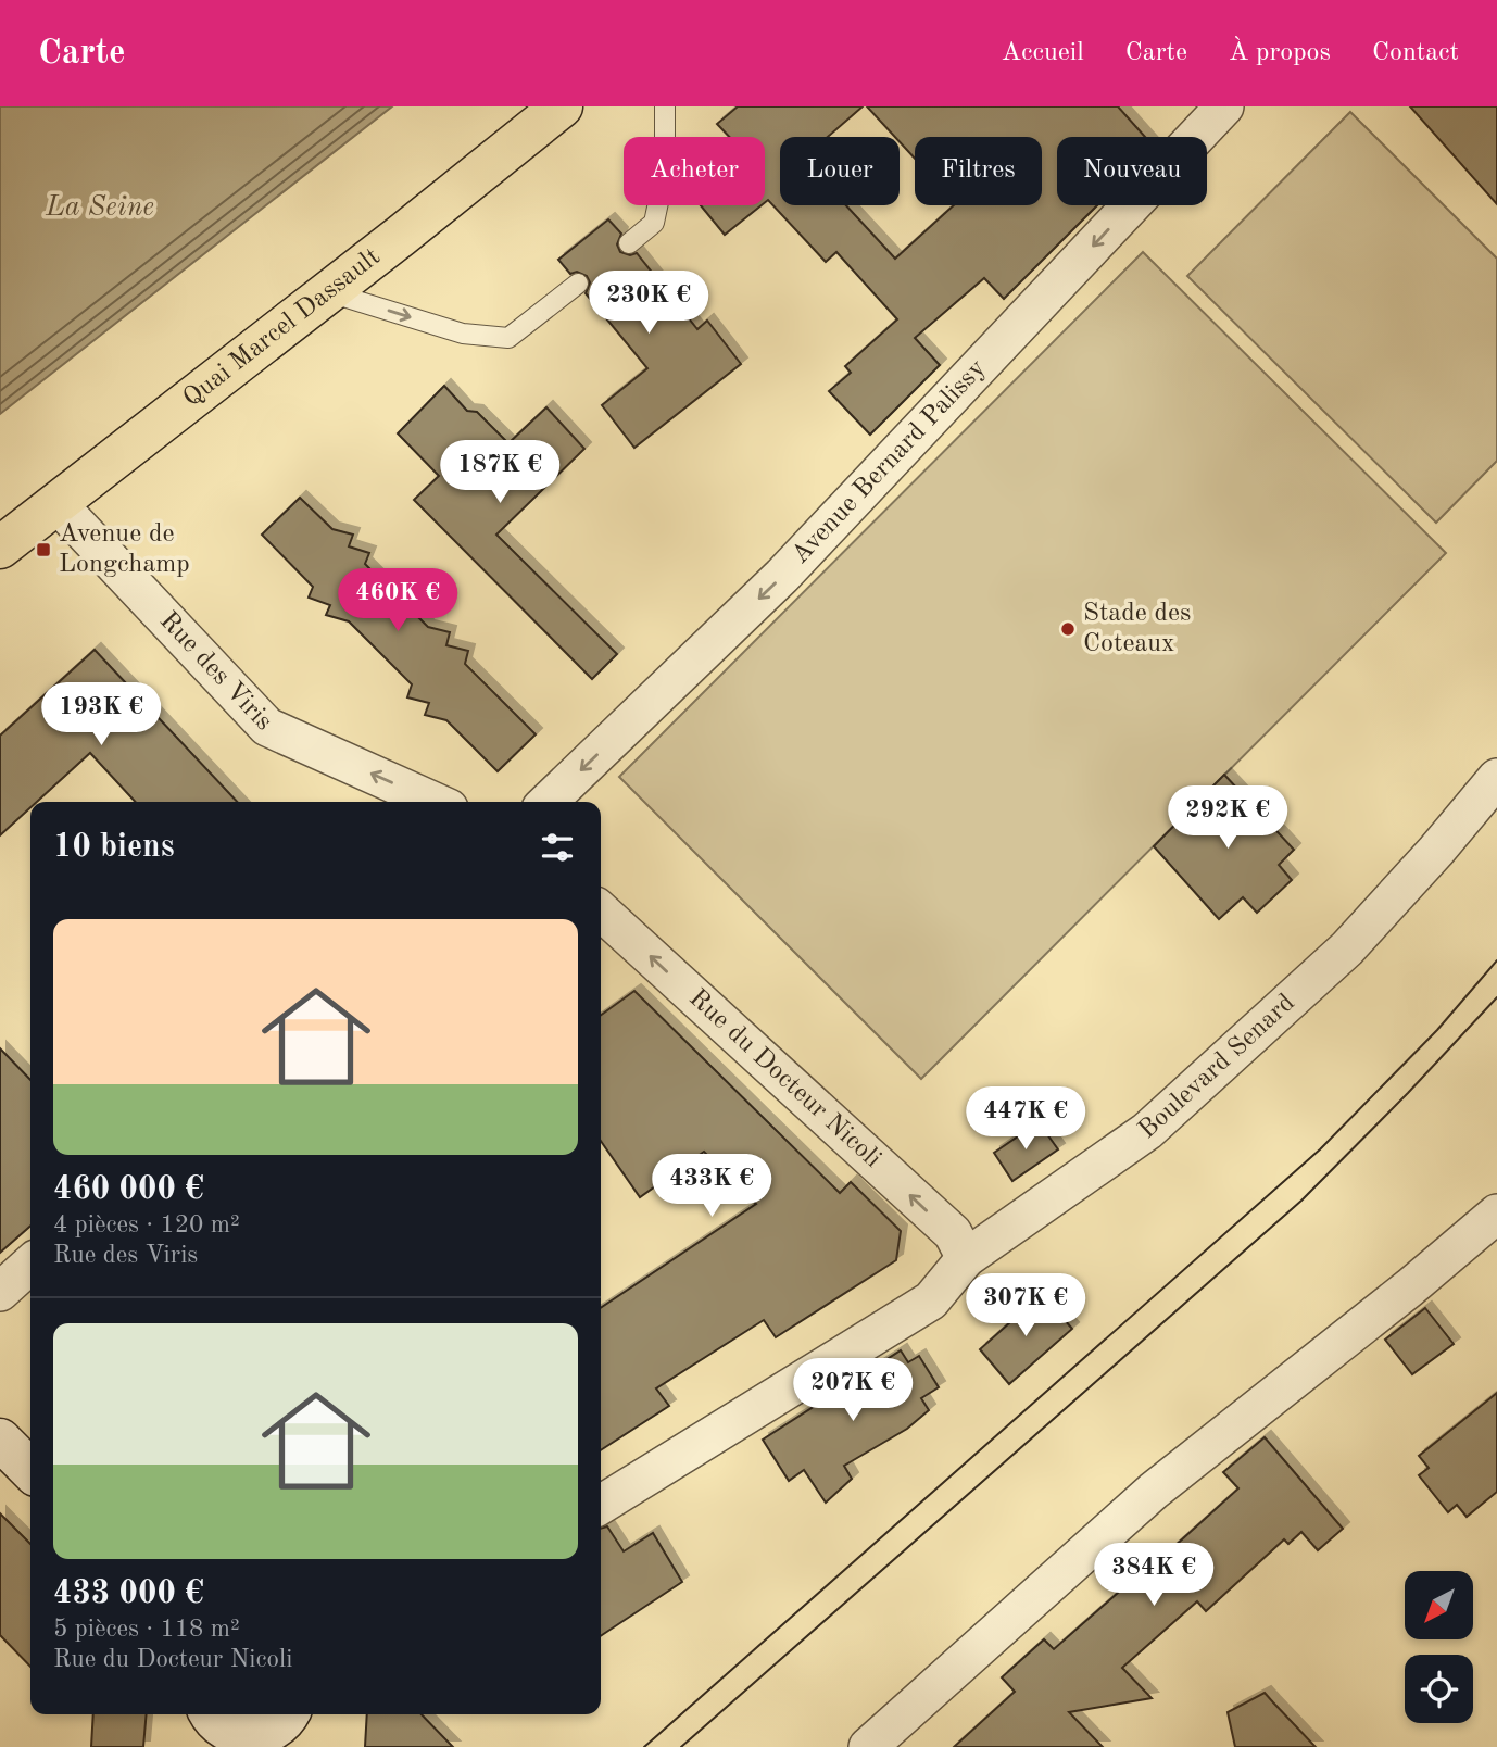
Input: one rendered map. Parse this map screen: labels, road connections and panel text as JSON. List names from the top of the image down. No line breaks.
{"streets":{"main road":["Quai Marcel Dassault"],"street":["Avenue Bernard Palissy","Rue des Viris","Boulevard Senard","Rue du Docteur Nicoli"]},"crossings":[["Quai Marcel Dassault","Rue des Viris"],["Boulevard Senard","Rue du Docteur Nicoli"]],"one_way":["Avenue Bernard Palissy","Rue des Viris","Rue du Docteur Nicoli"],"water":["La Seine"],"places":{"transit":["Avenue de Longchamp"],"other":["Stade des Coteaux"]},"north":"bottom left","page":{"header":"Carte","nav":["Accueil","Carte","À propos","Contact"],"chip":["Acheter","Louer","Filtres","Nouveau"],"price":["230K €","187K €","460K €","193K €","292K €","447K €","433K €","307K €","207K €","384K €"],"heading":"10 biens","list":[{"name":"460 000 €","note":"4 pièces · 120 m² · Rue des Viris"},{"name":"433 000 €","note":"5 pièces · 118 m² · Rue du Docteur Nicoli"}]}}
